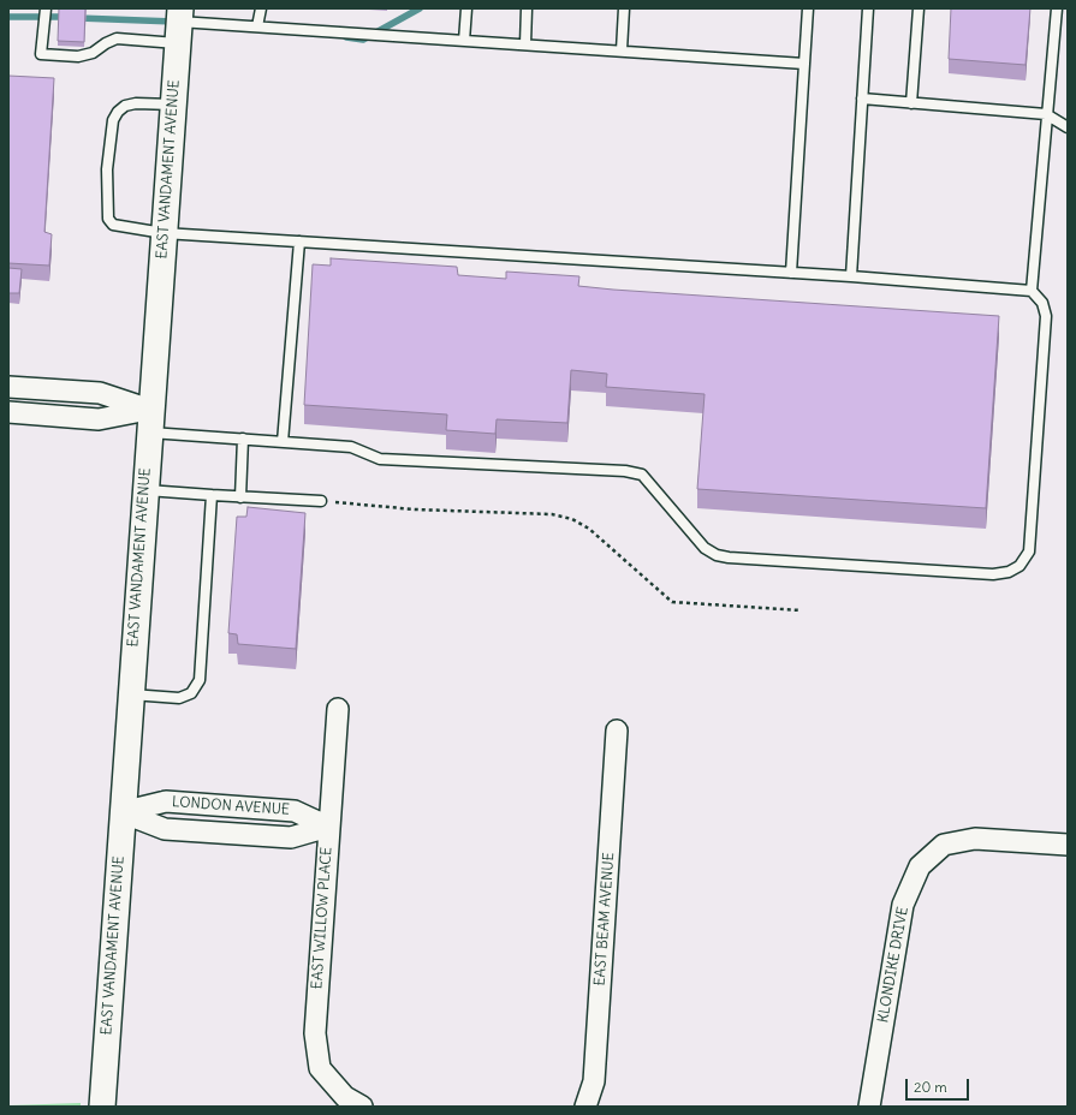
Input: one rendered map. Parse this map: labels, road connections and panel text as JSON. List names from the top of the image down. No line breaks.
{"streets":{"street":["EAST VANDAMENT AVENUE","LONDON AVENUE","EAST WILLOW PLACE","EAST BEAM AVENUE","KLONDIKE DRIVE"]},"crossings":[["EAST VANDAMENT AVENUE","LONDON AVENUE"],["LONDON AVENUE","EAST WILLOW PLACE"]],"scale_bar":"20 m"}
